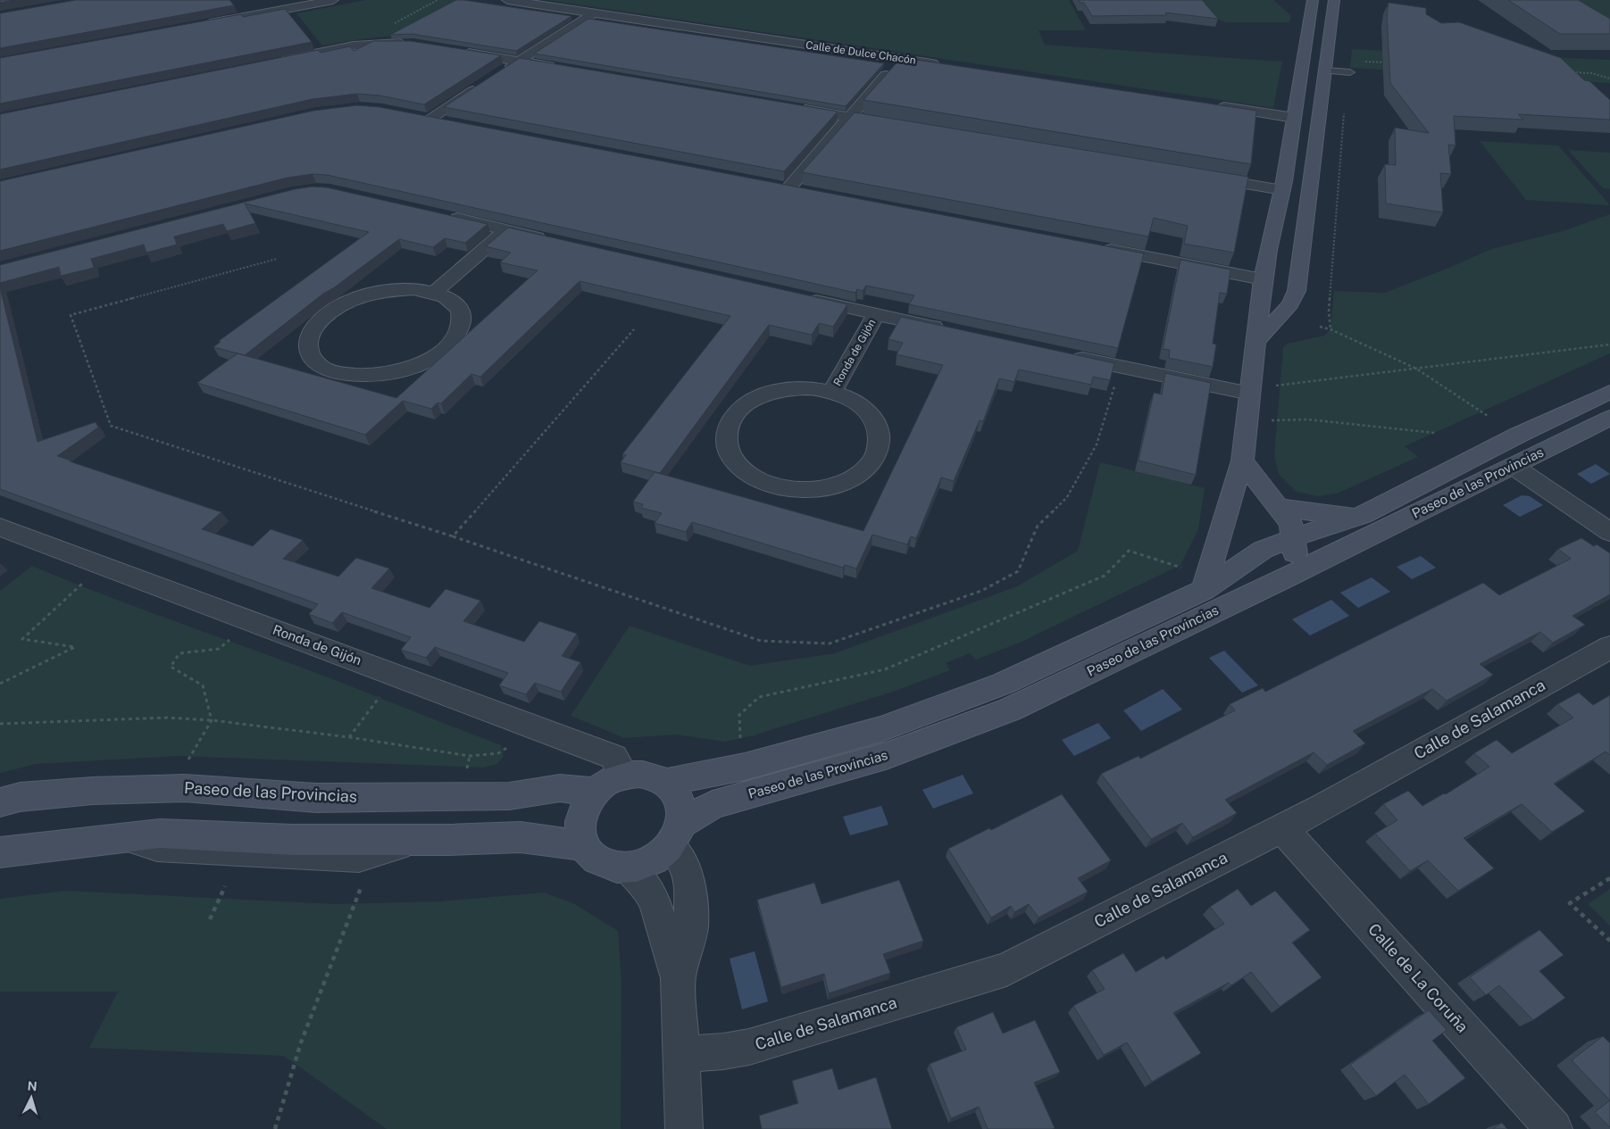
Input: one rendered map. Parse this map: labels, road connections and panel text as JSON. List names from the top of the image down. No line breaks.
{"streets":{"street":["Calle de Dulce Chacón","Ronda de Gijón","Paseo de las Provincias","Calle de Salamanca","Calle de La Coruña"]},"crossings":[["Ronda de Gijón","Paseo de las Provincias"],["Calle de Salamanca","Calle de La Coruña"]],"north":"top"}
